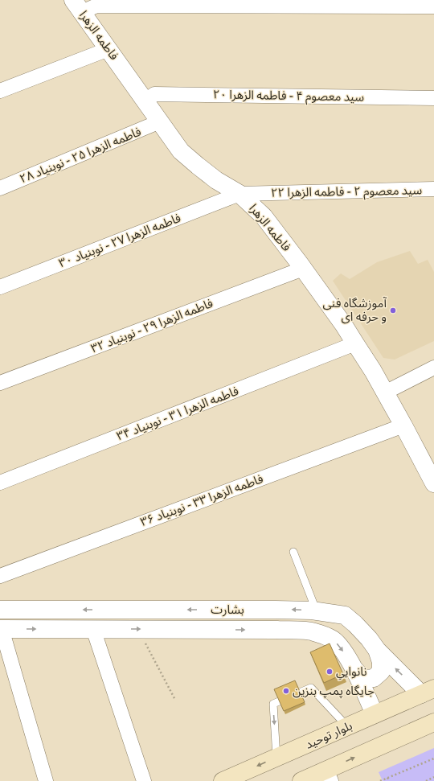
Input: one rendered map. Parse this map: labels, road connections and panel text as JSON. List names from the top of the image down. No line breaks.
{"streets":{"main road":["بلوار توحید"],"street":["فاطمه الزهرا","سید معصوم ۴ - فاطمه الزهرا ۲۰","فاطمه الزهرا ۲۵ - نوبنیاد ۲۸","سید معصوم ۲ - فاطمه الزهرا ۲۲","فاطمه الزهرا ۲۷ - نوبنیاد ۳۰","فاطمه الزهرا ۲۹ - نوبنیاد ۳۲","فاطمه الزهرا ۳۱ - نوبنیاد ۳۴","فاطمه الزهرا ۳۳ - نوبنیاد ۳۶","بشارت"]},"crossings":[["فاطمه الزهرا","سید معصوم ۴ - فاطمه الزهرا ۲۰"],["فاطمه الزهرا","فاطمه الزهرا ۲۵ - نوبنیاد ۲۸"],["فاطمه الزهرا","سید معصوم ۲ - فاطمه الزهرا ۲۲"],["فاطمه الزهرا","فاطمه الزهرا ۲۷ - نوبنیاد ۳۰"],["فاطمه الزهرا","فاطمه الزهرا ۲۹ - نوبنیاد ۳۲"],["فاطمه الزهرا","فاطمه الزهرا ۳۱ - نوبنیاد ۳۴"],["فاطمه الزهرا","فاطمه الزهرا ۳۳ - نوبنیاد ۳۶"],["سید معصوم ۲ - فاطمه الزهرا ۲۲","فاطمه الزهرا ۲۷ - نوبنیاد ۳۰"],["بشارت","بلوار توحید"]],"places":["آموزشگاه فنی و حرفه ای","نانواییِ","جایگاه پمپ بنزین"]}
